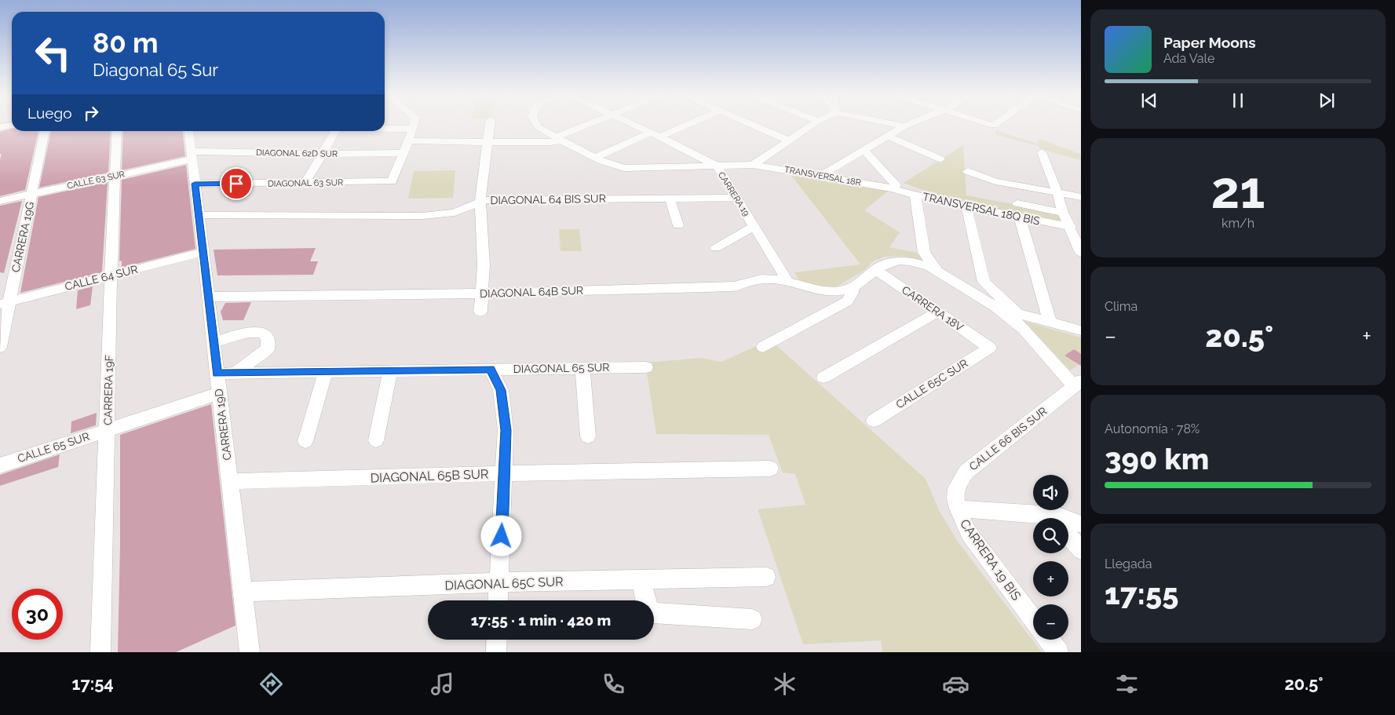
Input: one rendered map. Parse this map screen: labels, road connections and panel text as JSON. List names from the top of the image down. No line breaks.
{"streets":{"street":["DIAGONAL 62D SUR","TRANSVERSAL 18R","CALLE 63 SUR","DIAGONAL 63 SUR","CARRERA 19","DIAGONAL 64 BIS SUR","TRANSVERSAL 18Q BIS","CARRERA 19G","CALLE 64 SUR","DIAGONAL 64B SUR","CARRERA 18V","DIAGONAL 65 SUR","CALLE 65C SUR","CARRERA 19F","CARRERA 19D","CALLE 66 BIS SUR","CALLE 65 SUR","DIAGONAL 65B SUR","CARRERA 19 BIS","DIAGONAL 65C SUR"]},"crossings":[["DIAGONAL 62D SUR","CALLE 63 SUR"],["DIAGONAL 62D SUR","DIAGONAL 63 SUR"],["DIAGONAL 62D SUR","CARRERA 19D"],["TRANSVERSAL 18R","CARRERA 19"],["TRANSVERSAL 18R","TRANSVERSAL 18Q BIS"],["CALLE 63 SUR","CARRERA 19G"],["CALLE 63 SUR","CARRERA 19F"],["CALLE 63 SUR","CARRERA 19D"],["DIAGONAL 63 SUR","CARRERA 19D"],["CARRERA 19","DIAGONAL 64 BIS SUR"],["CARRERA 19","DIAGONAL 64B SUR"],["DIAGONAL 64 BIS SUR","CARRERA 19D"],["CARRERA 19G","CALLE 64 SUR"],["CALLE 64 SUR","CARRERA 19F"],["CALLE 64 SUR","CARRERA 19D"],["DIAGONAL 64B SUR","CARRERA 19D"],["CARRERA 18V","CALLE 65C SUR"],["DIAGONAL 65 SUR","CARRERA 19D"],["CARRERA 19F","CALLE 65 SUR"],["CARRERA 19D","CALLE 65 SUR"],["CARRERA 19D","DIAGONAL 65B SUR"],["CARRERA 19D","DIAGONAL 65C SUR"],["CALLE 66 BIS SUR","CARRERA 19 BIS"]],"page":{"turn":["80 m","Diagonal 65 Sur"],"song":["Paper Moons","Ada Vale"],"then":"Luego","tile":[["21","km/h"],"Clima",["Autonomía · 78%","390 km"],["Llegada","17:55"]],"heat":["−","20.5°","+"],"map_buttons":["+","−"],"limit":"30","trip":"17:55 · 1 min · 420 m","tabs":["17:54","20.5°"]}}
